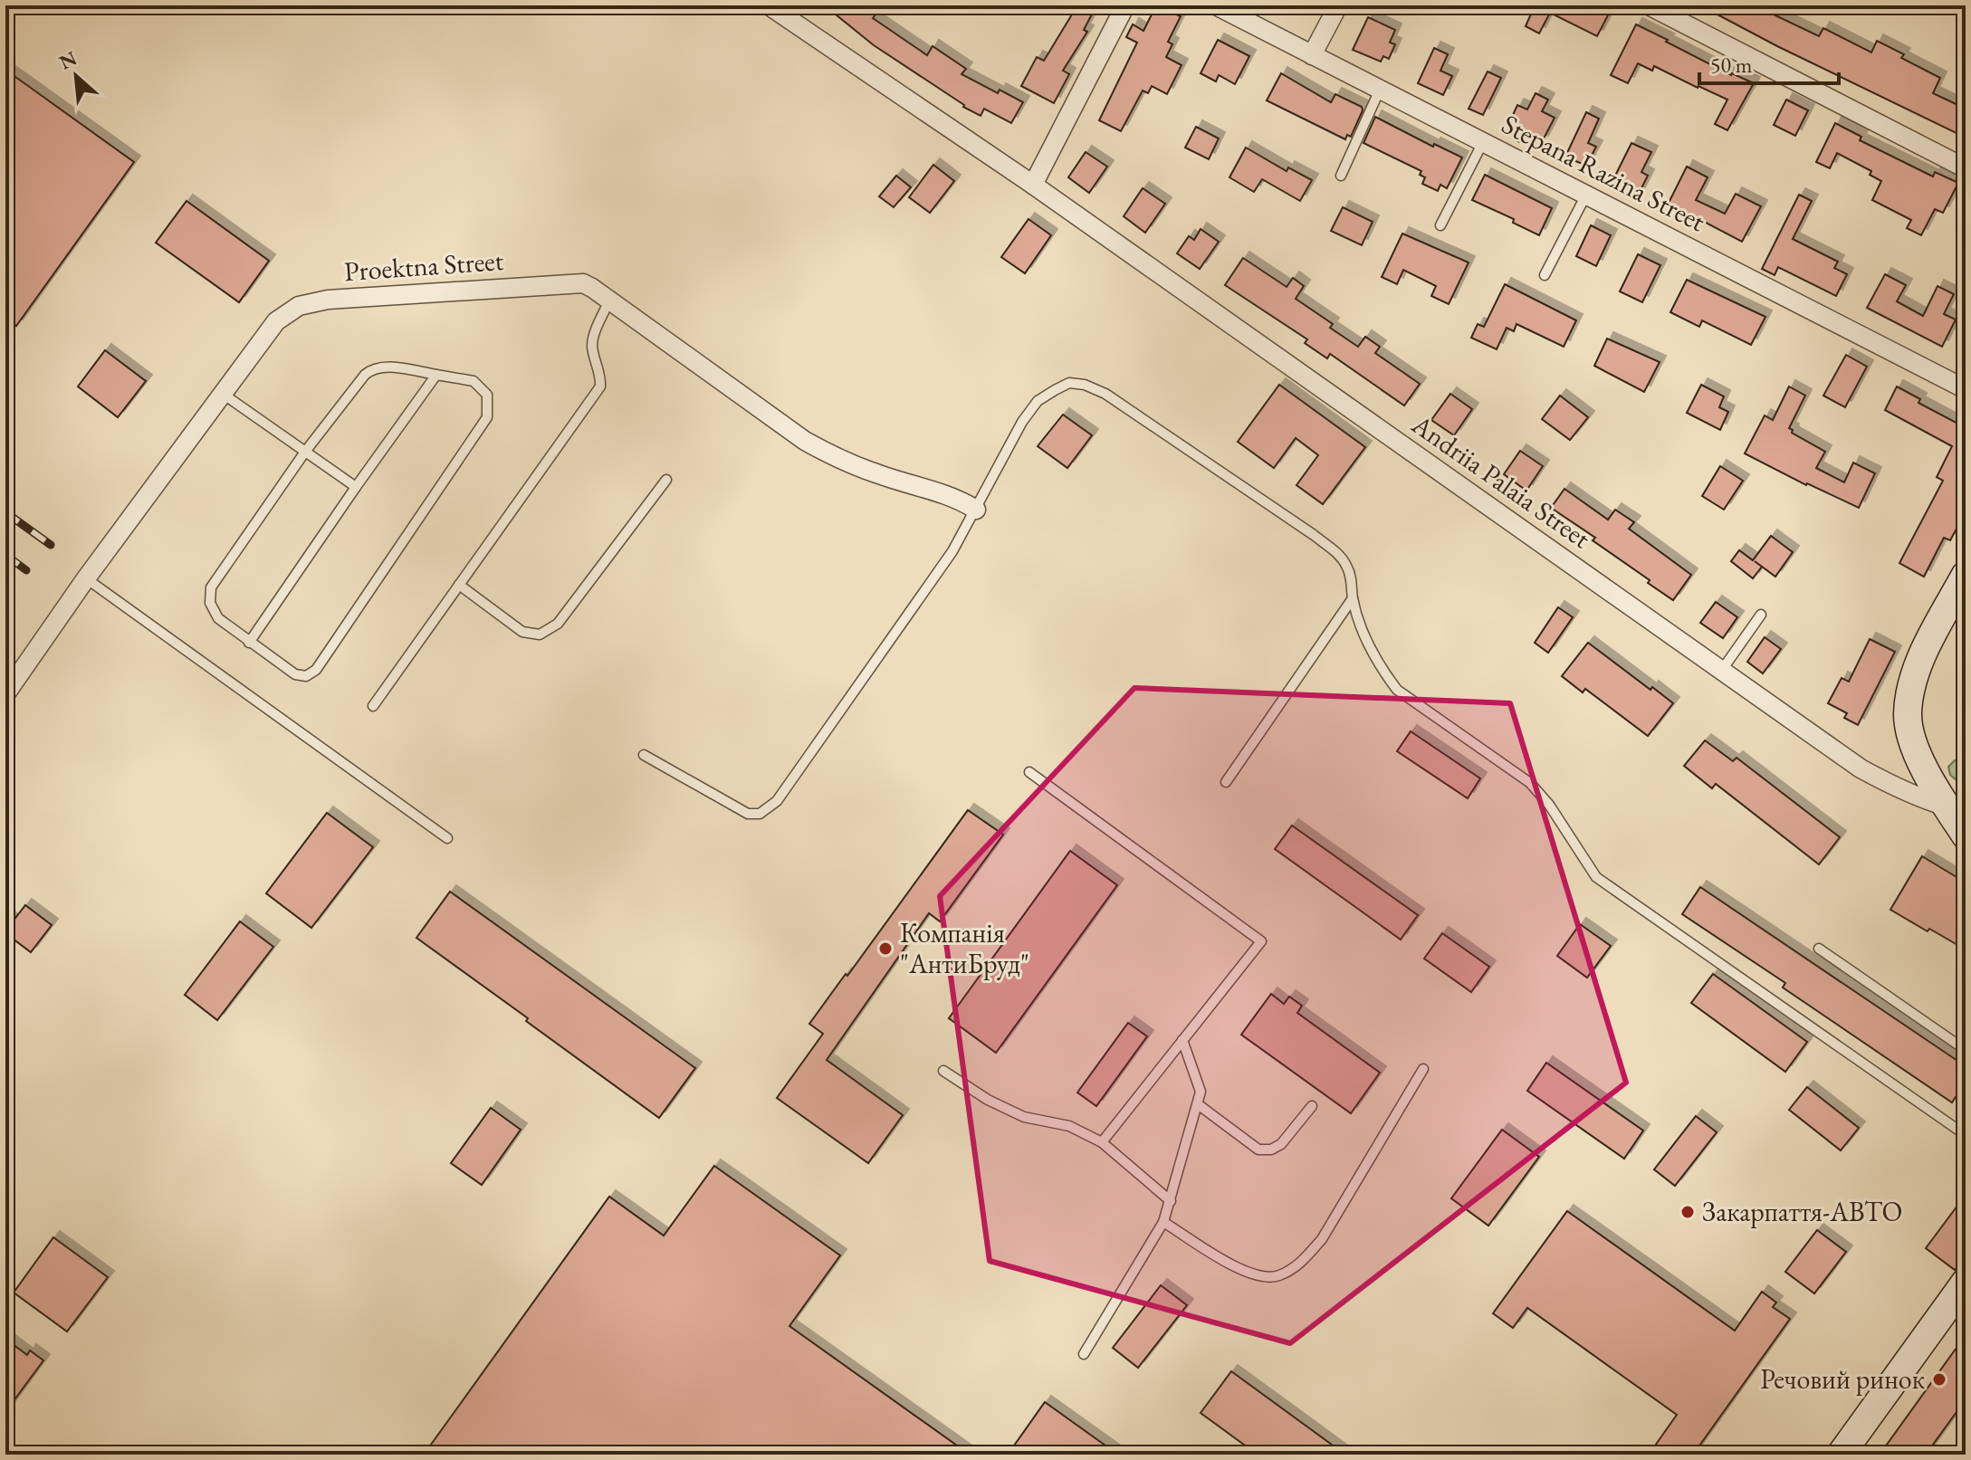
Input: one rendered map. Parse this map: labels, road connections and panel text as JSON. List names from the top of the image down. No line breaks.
{"streets":{"street":["Stepana Razina Street","Proektna Street","Andriia Palaia Street"]},"places":["Компанія \"АнтиБруд\"","Закарпаття-АВТО","Речовий ринок"],"scale_bar":"50 m","north":"top left"}
